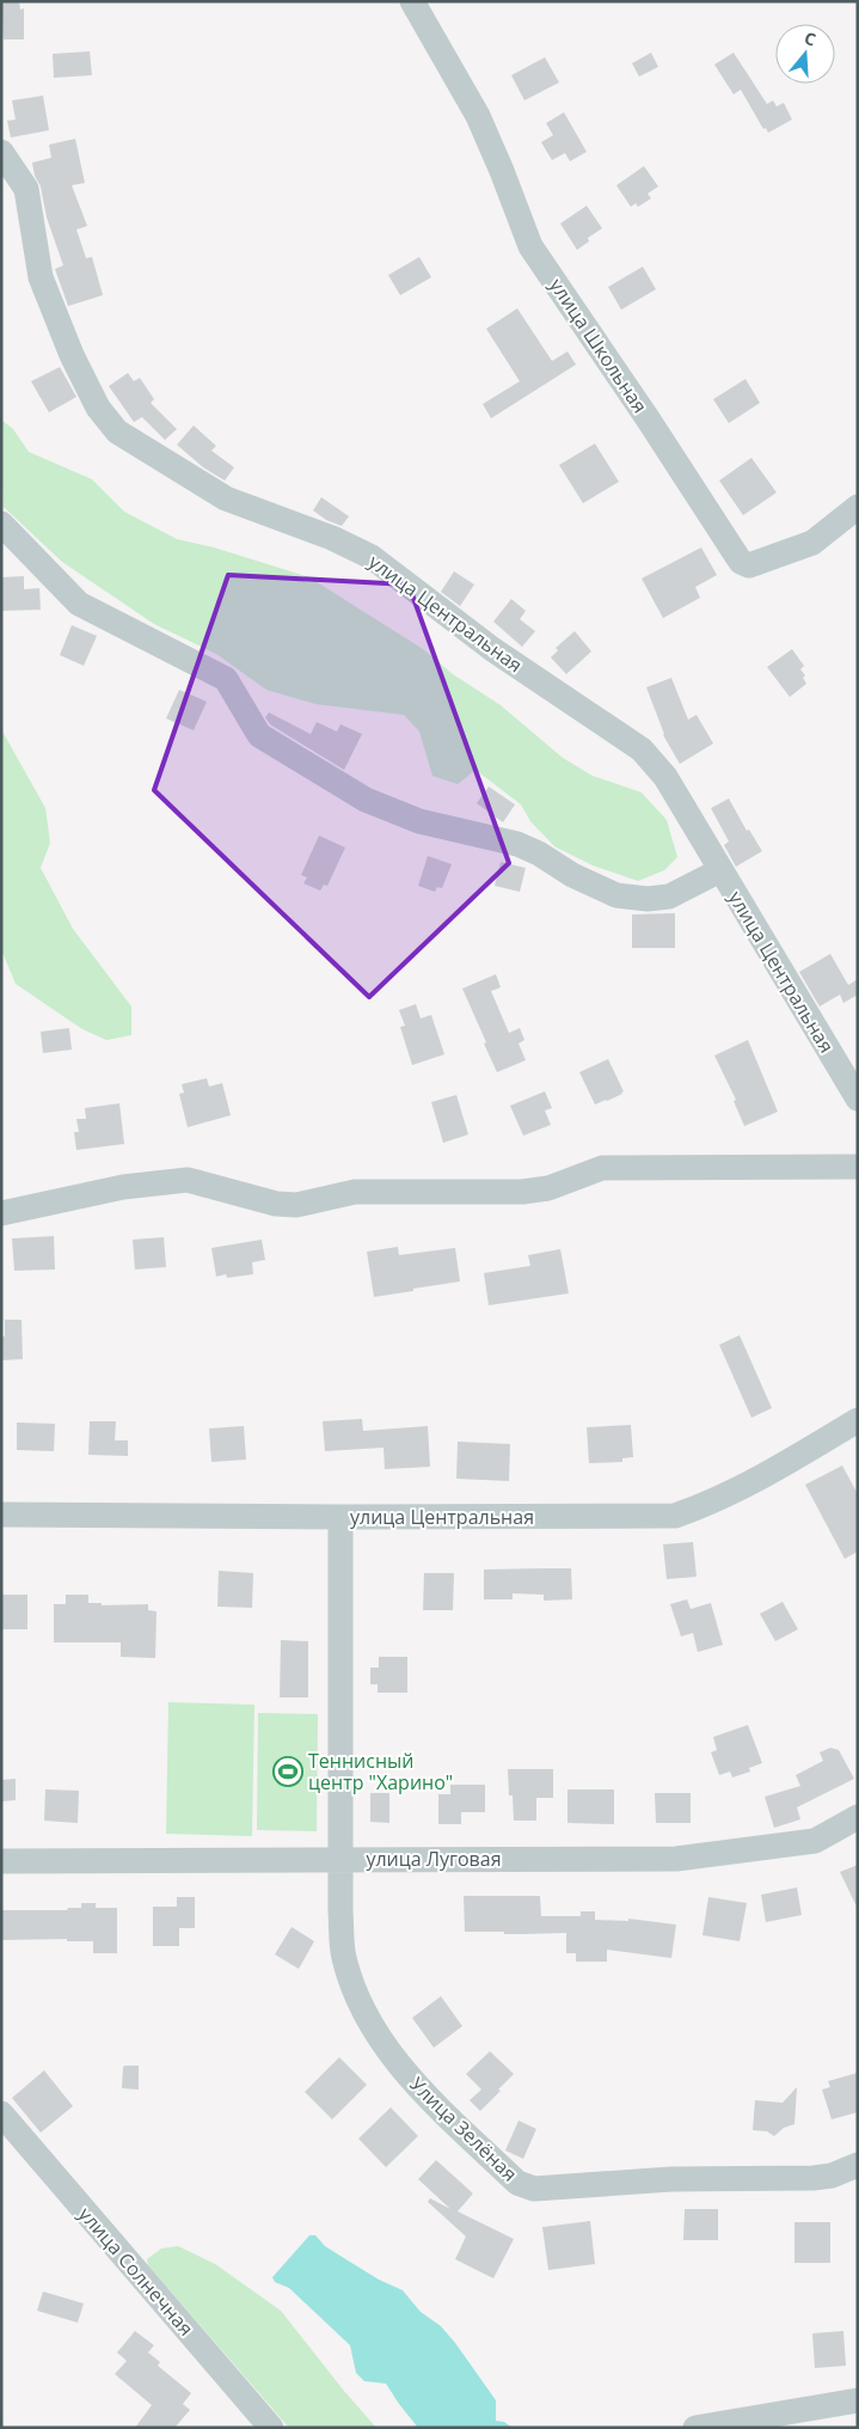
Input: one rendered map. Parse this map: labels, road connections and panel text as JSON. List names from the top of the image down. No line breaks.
{"streets":{"street":["улица Школьная","улица Центральная","улица Луговая","Улица Зелёная","улица Солнечная"]},"crossings":[["улица Центральная","Улица Зелёная"],["улица Луговая","Улица Зелёная"]],"places":{"sports":["Теннисный центр \"Харино\""]},"north":"top"}
